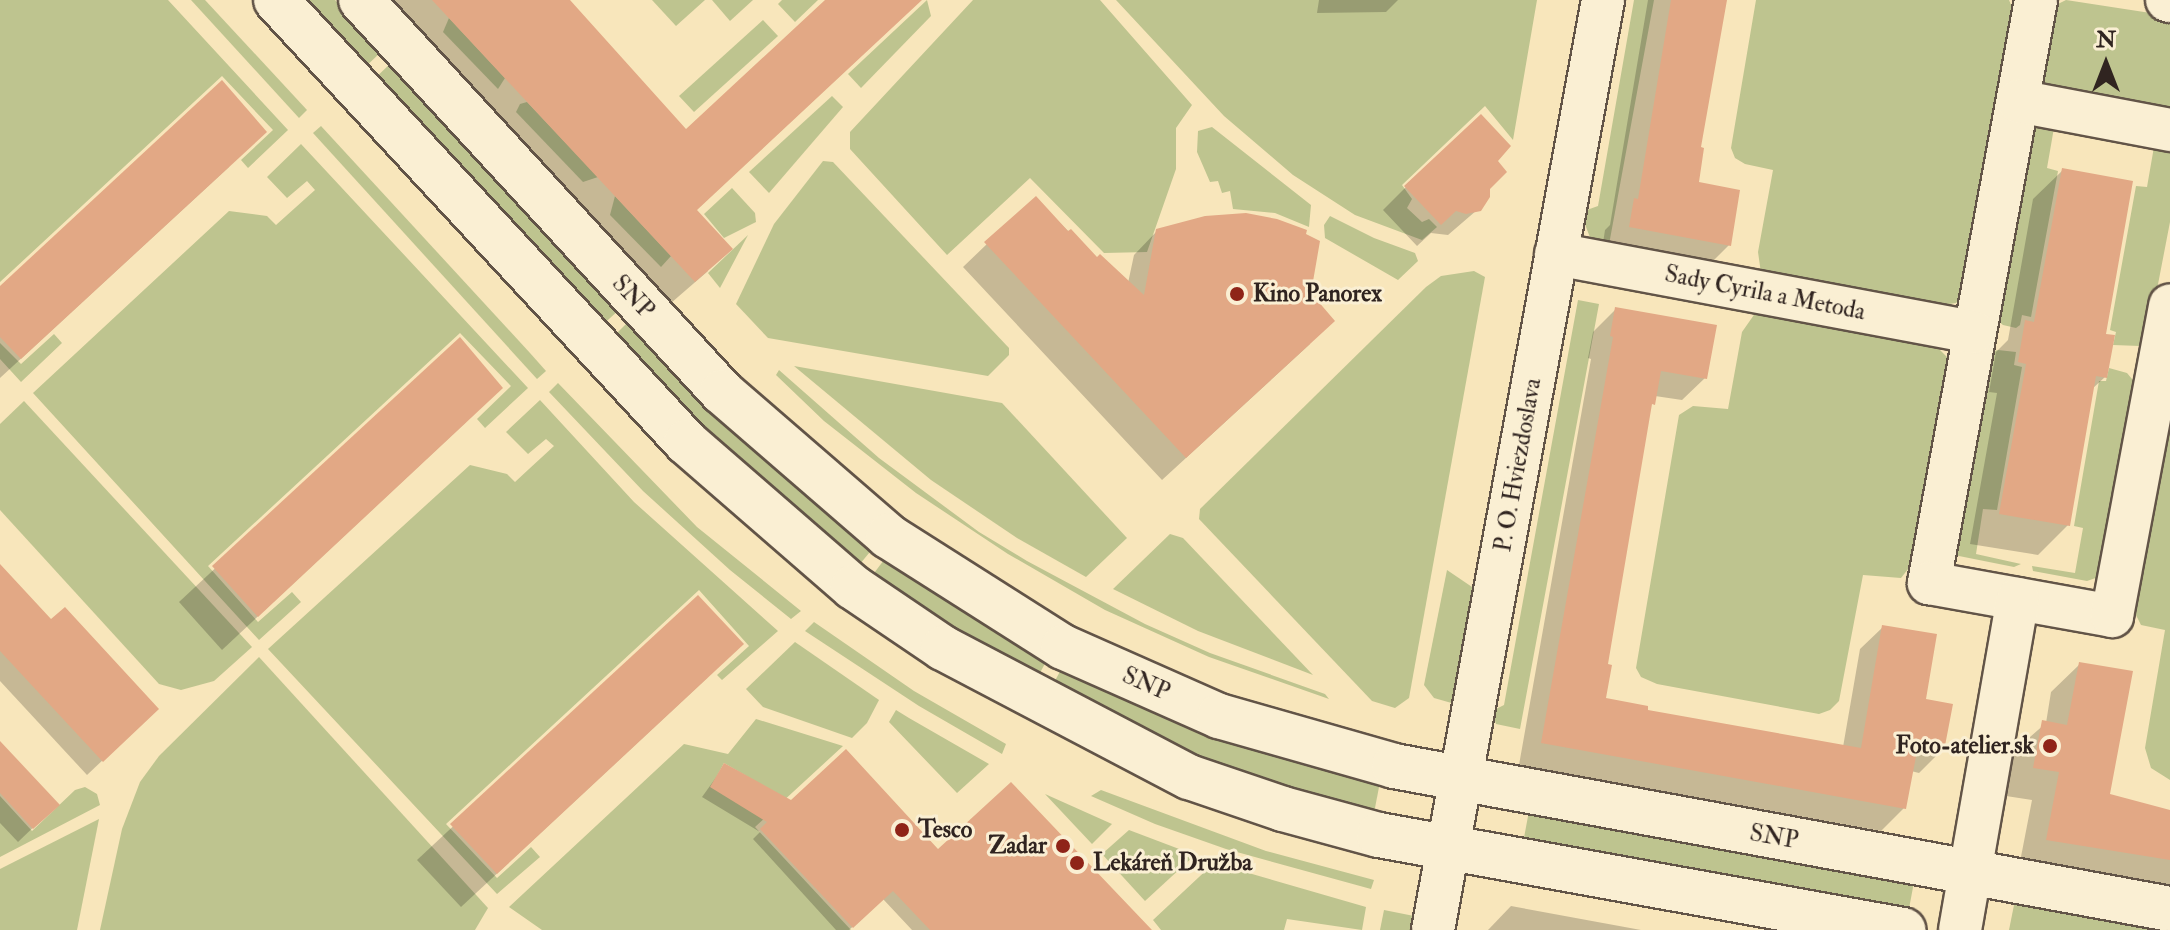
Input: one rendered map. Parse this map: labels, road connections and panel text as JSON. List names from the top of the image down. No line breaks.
{"streets":{"street":["Sady Cyrila a Metoda","SNP","P. O. Hviezdoslava"]},"crossings":[["Sady Cyrila a Metoda","P. O. Hviezdoslava"],["SNP","P. O. Hviezdoslava"]],"places":["Kino Panorex","Foto-atelier.sk","Tesco","Zadar","Lekáreň Družba"],"north":"top"}
